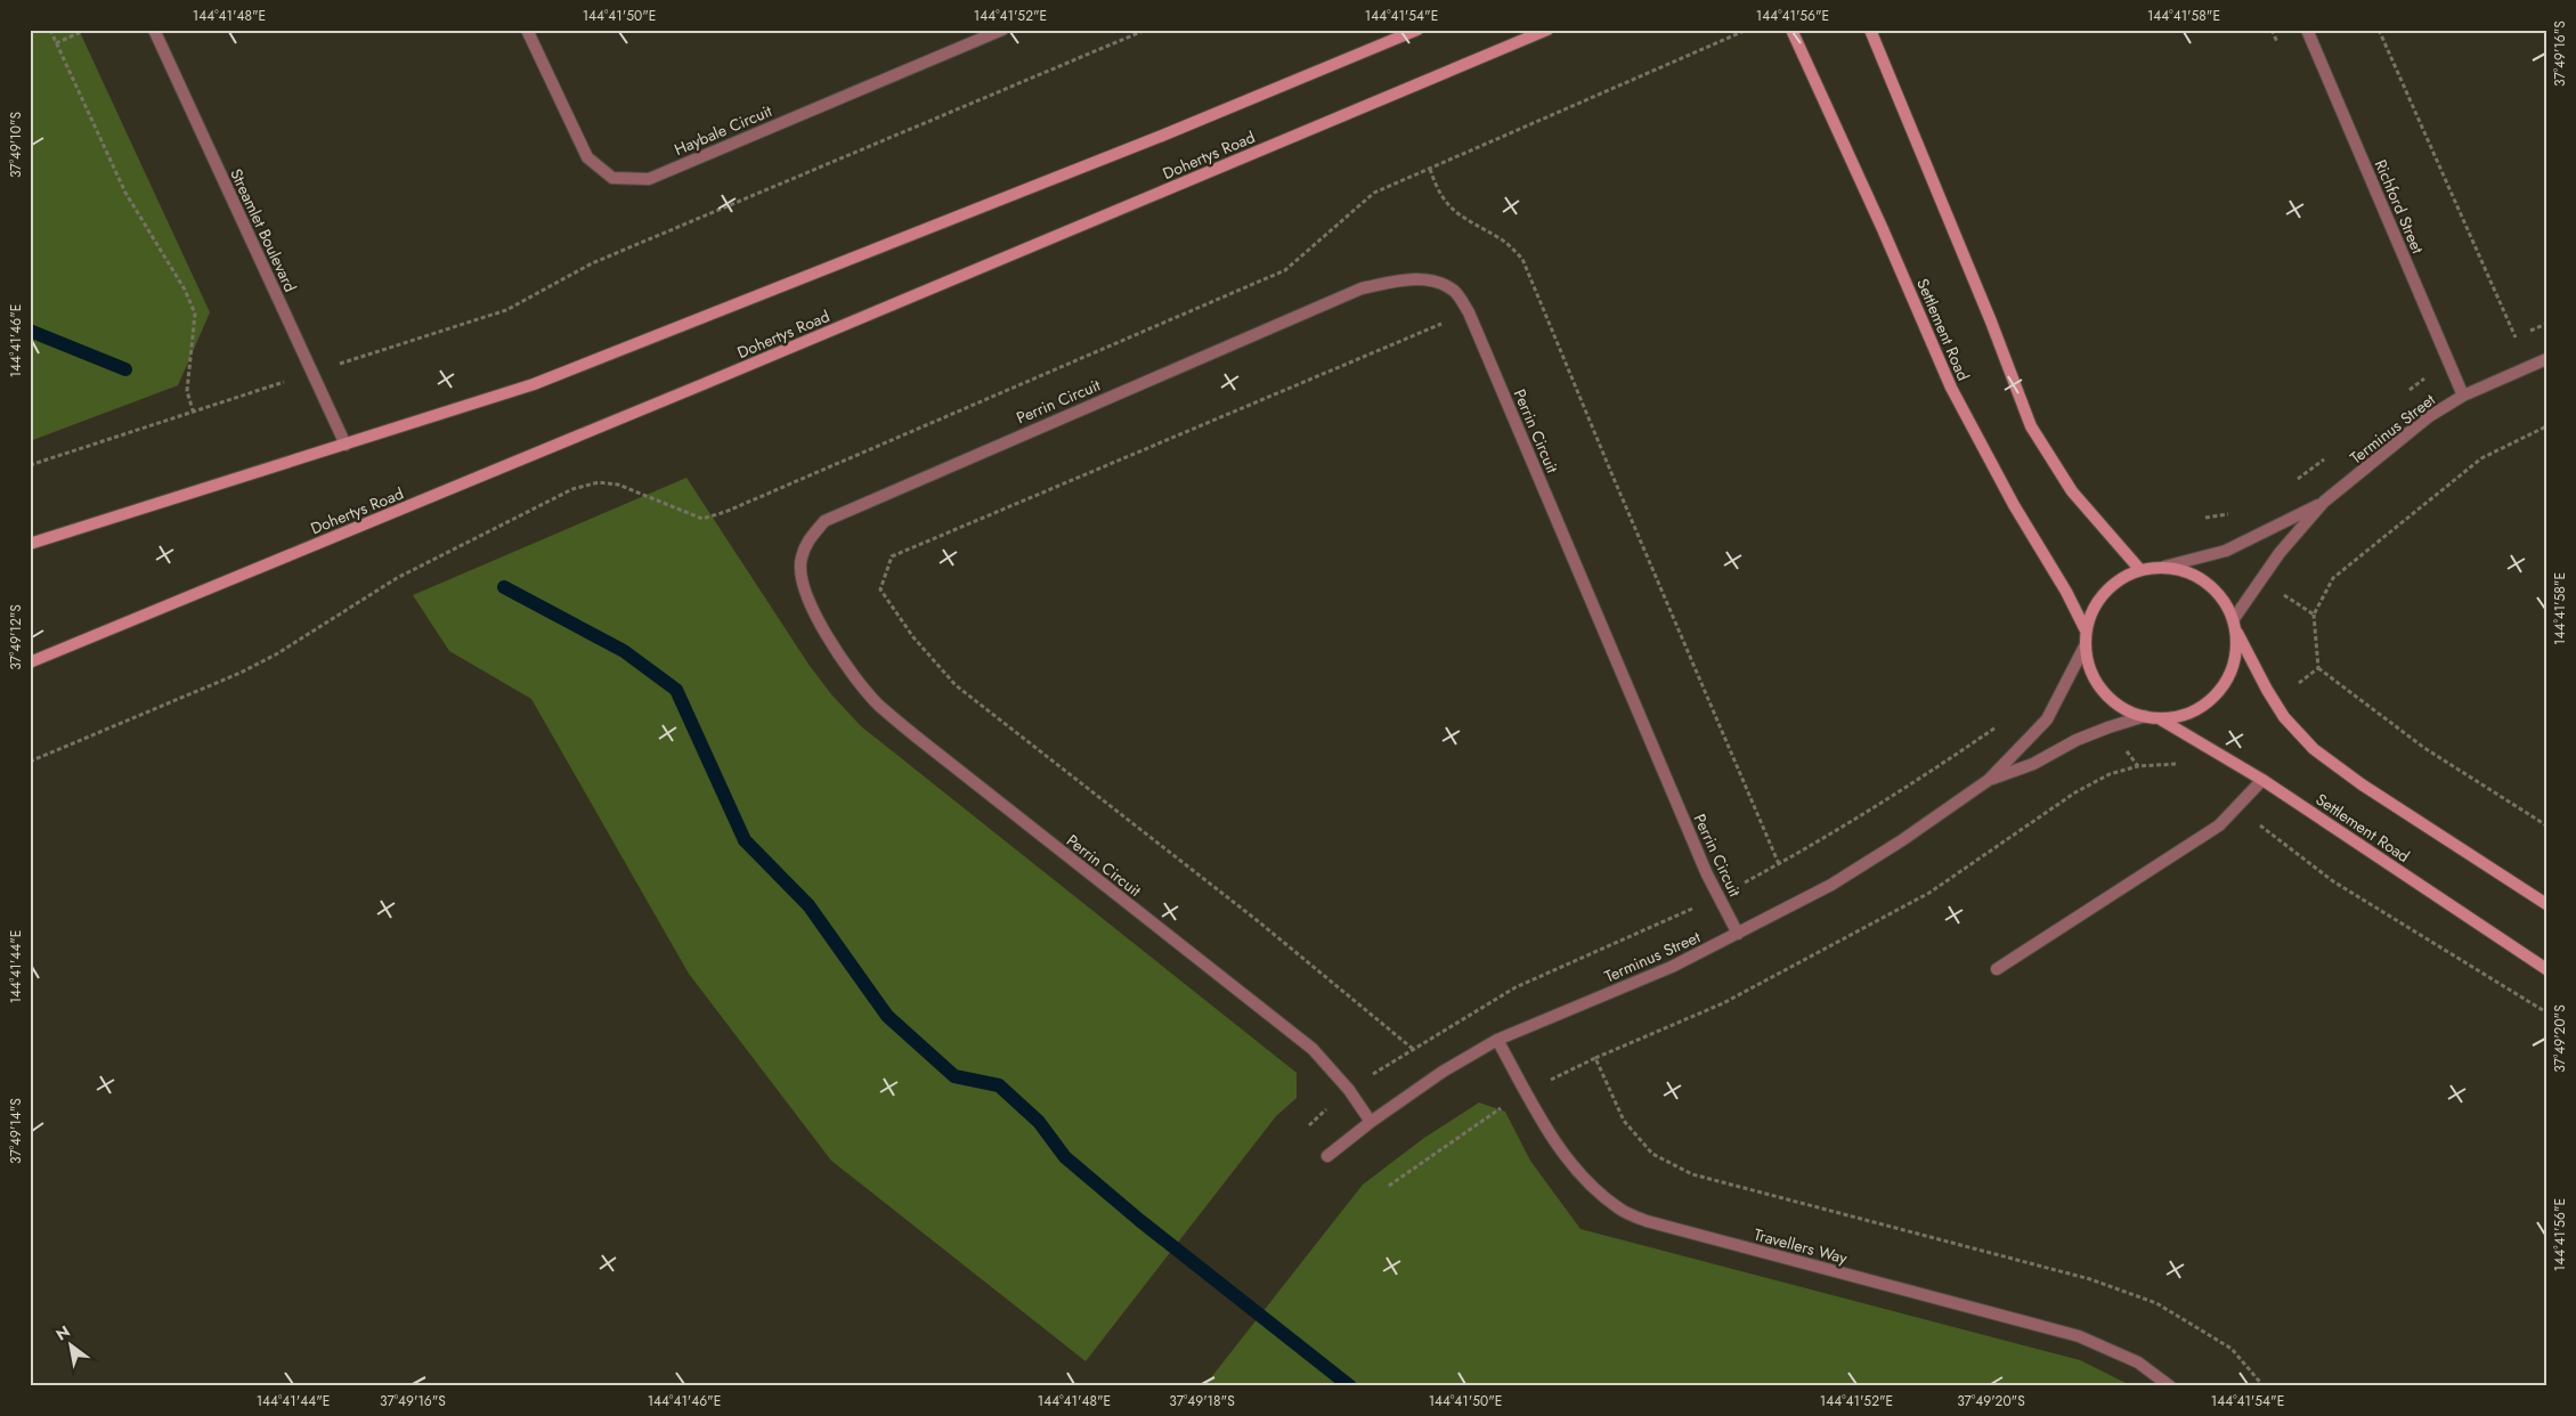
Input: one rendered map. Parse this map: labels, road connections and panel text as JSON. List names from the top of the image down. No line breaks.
{"streets":{"main road":["Dohertys Road","Settlement Road"],"street":["Haybale Circuit","Richford Street","Streamlet Boulevard","Perrin Circuit","Terminus Street","Travellers Way"]},"crossings":[["Richford Street","Terminus Street"],["Settlement Road","Terminus Street"],["Perrin Circuit","Terminus Street"],["Terminus Street","Travellers Way"]],"north":"top left","coordinates":["144°41'48\"E","144°41'50\"E","144°41'52\"E","144°41'54\"E","144°41'56\"E","144°41'58\"E","37°49'16\"S","37°49'10\"S","144°41'46\"E","37°49'12\"S","144°41'44\"E","37°49'20\"S","37°49'14\"S","37°49'18\"S"]}
